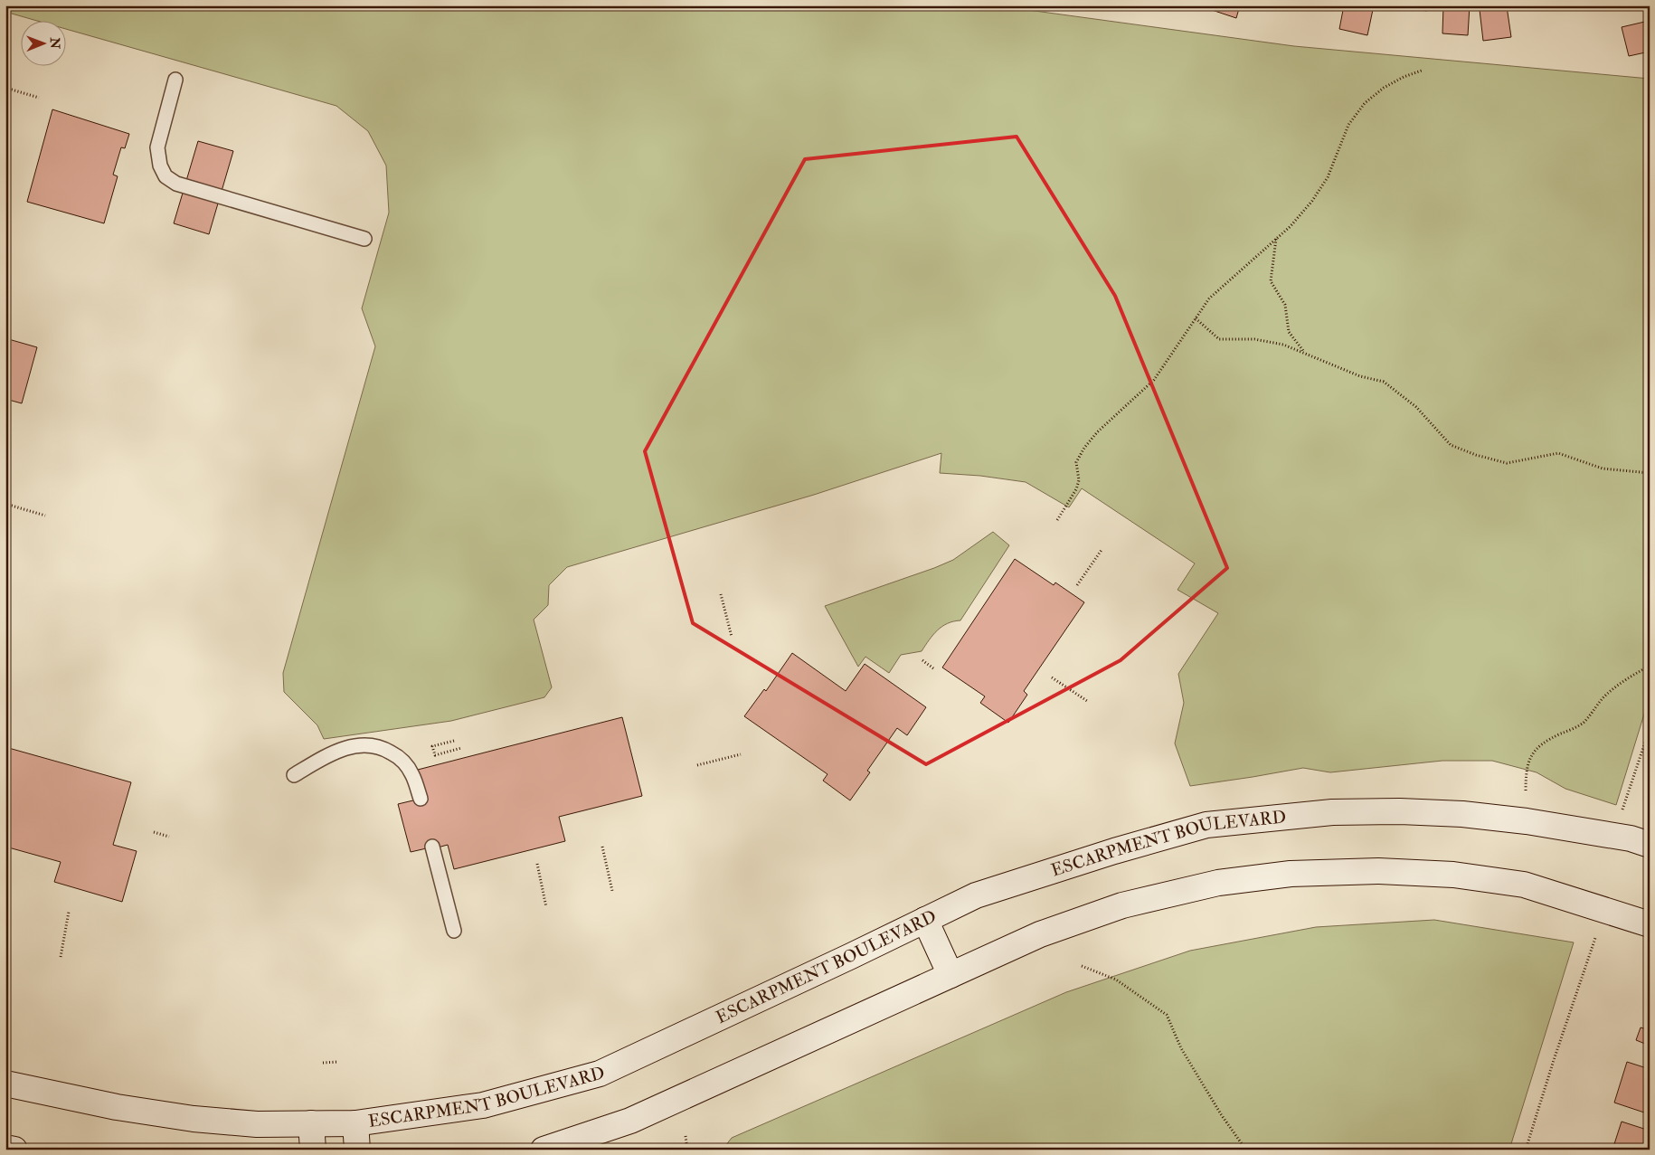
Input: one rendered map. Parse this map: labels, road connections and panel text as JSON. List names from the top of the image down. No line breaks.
{"streets":{"main road":["ESCARPMENT BOULEVARD"]},"north":"right"}
